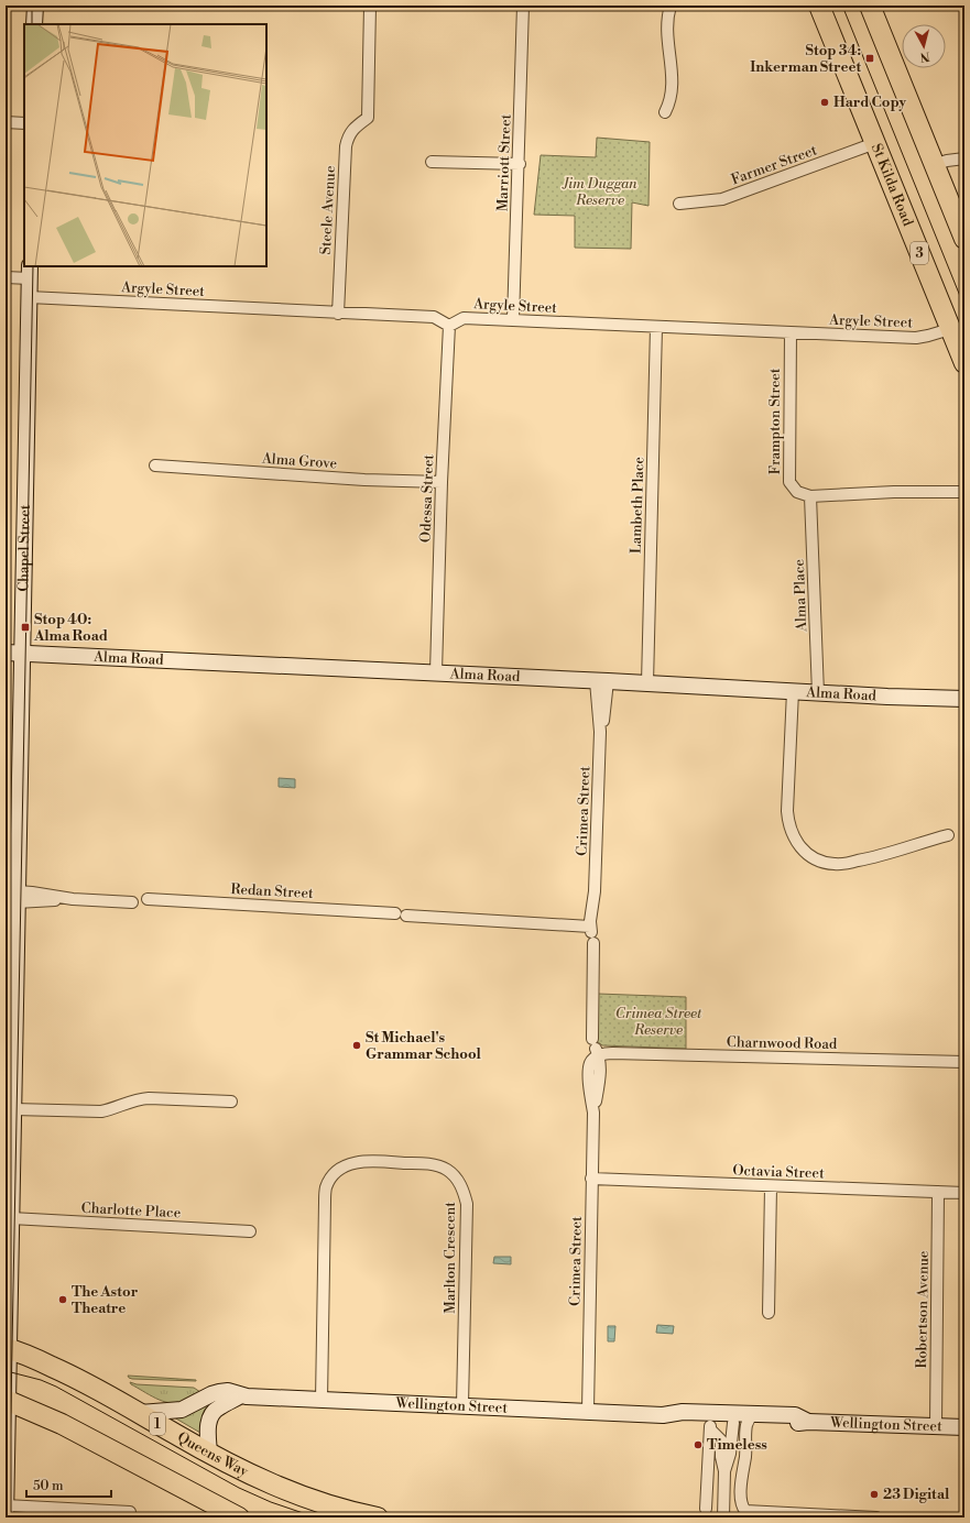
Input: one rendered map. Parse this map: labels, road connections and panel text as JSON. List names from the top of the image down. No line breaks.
{"streets":{"highway":["St Kilda Road","3","1","Queens Way"],"street":["Marriott Street","Farmer Street","Steele Avenue","Argyle Street","Frampton Street","Alma Grove","Odessa Street","Lambeth Place","Chapel Street","Alma Place","Alma Road","Crimea Street","Redan Street","Charnwood Road","Octavia Street","Charlotte Place","Marlton Crescent","Robertson Avenue","Wellington Street"]},"crossings":[["Marriott Street","Argyle Street"],["Farmer Street","St Kilda Road"],["St Kilda Road","Argyle Street"],["Steele Avenue","Argyle Street"],["Argyle Street","Frampton Street"],["Argyle Street","Odessa Street"],["Argyle Street","Lambeth Place"],["Argyle Street","Chapel Street"],["Frampton Street","Alma Place"],["Alma Grove","Odessa Street"],["Odessa Street","Alma Road"],["Lambeth Place","Alma Road"],["Chapel Street","Alma Road"],["Chapel Street","Charlotte Place"],["Chapel Street","Queens Way"],["Alma Place","Alma Road"],["Alma Road","Crimea Street"],["Crimea Street","Charnwood Road"],["Crimea Street","Octavia Street"],["Crimea Street","Wellington Street"],["Octavia Street","Robertson Avenue"],["Marlton Crescent","Wellington Street"],["Robertson Avenue","Wellington Street"],["Wellington Street","Queens Way"]],"parks":["Jim Duggan Reserve","Crimea Street Reserve"],"places":{"transit":["Stop 34: Inkerman Street","Stop 40: Alma Road"],"other":["Hard Copy","St Michael's Grammar School","The Astor Theatre","Timeless","23 Digital"]},"scale_bar":"50 m","north":"bottom"}
